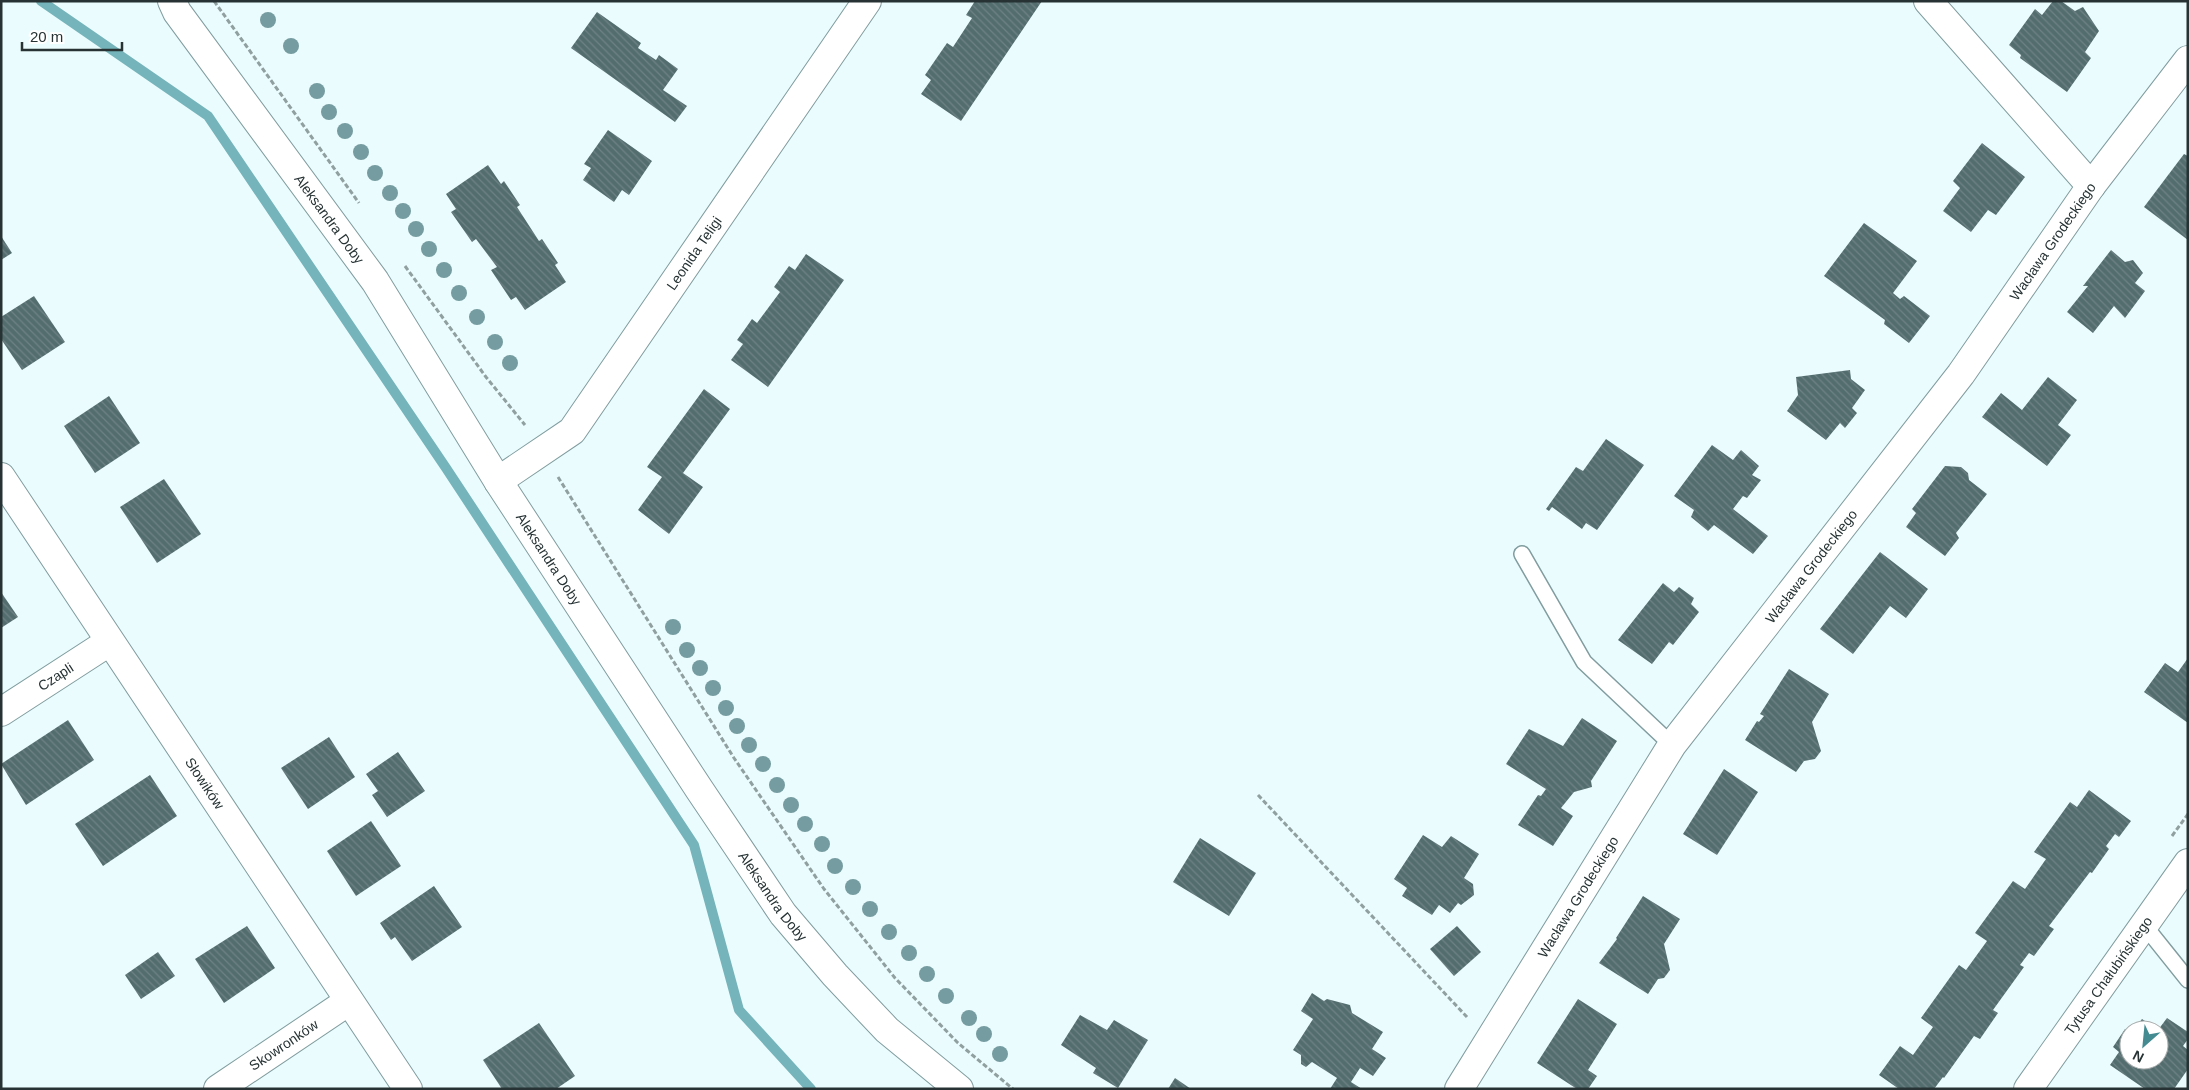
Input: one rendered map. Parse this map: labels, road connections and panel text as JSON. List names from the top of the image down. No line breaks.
{"streets":{"street":["Aleksandra Doby","Wacława Grodeckiego","Leonida Teligi","Czapli","Słowików","Tytusa Chałubińskiego","Skowronków"]},"crossings":[["Aleksandra Doby","Leonida Teligi"],["Czapli","Słowików"],["Słowików","Skowronków"]],"scale_bar":"20 m","north":"bottom left"}
